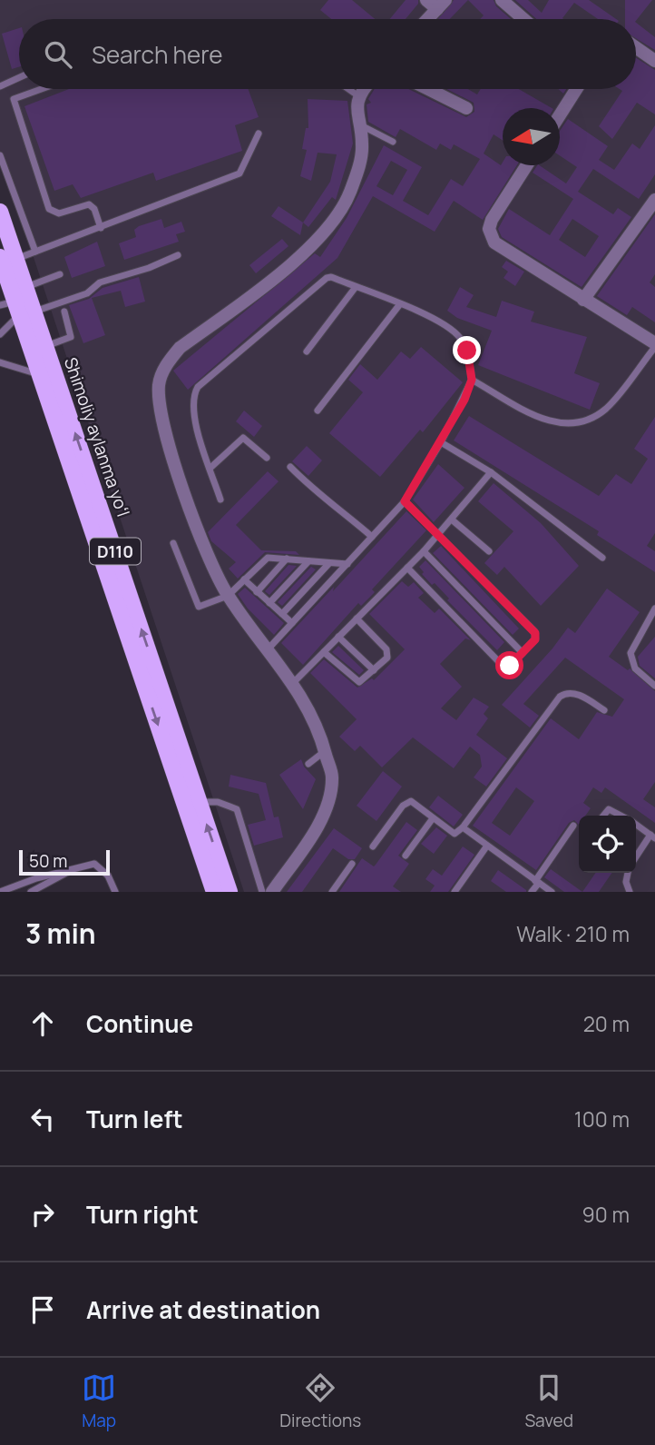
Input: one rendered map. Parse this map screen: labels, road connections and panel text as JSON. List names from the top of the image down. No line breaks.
{"streets":{"main road":["Shimoliy aylanma yoʻl","D110"]},"scale_bar":"50 m","north":"left","page":{"search":"Search here","scale":"50 m","heading":["3 min","Walk · 210 m"],"list":[["Continue","20 m"],["Turn left","100 m"],["Turn right","90 m"],"Arrive at destination"],"nav":["Map","Directions","Saved"]}}
